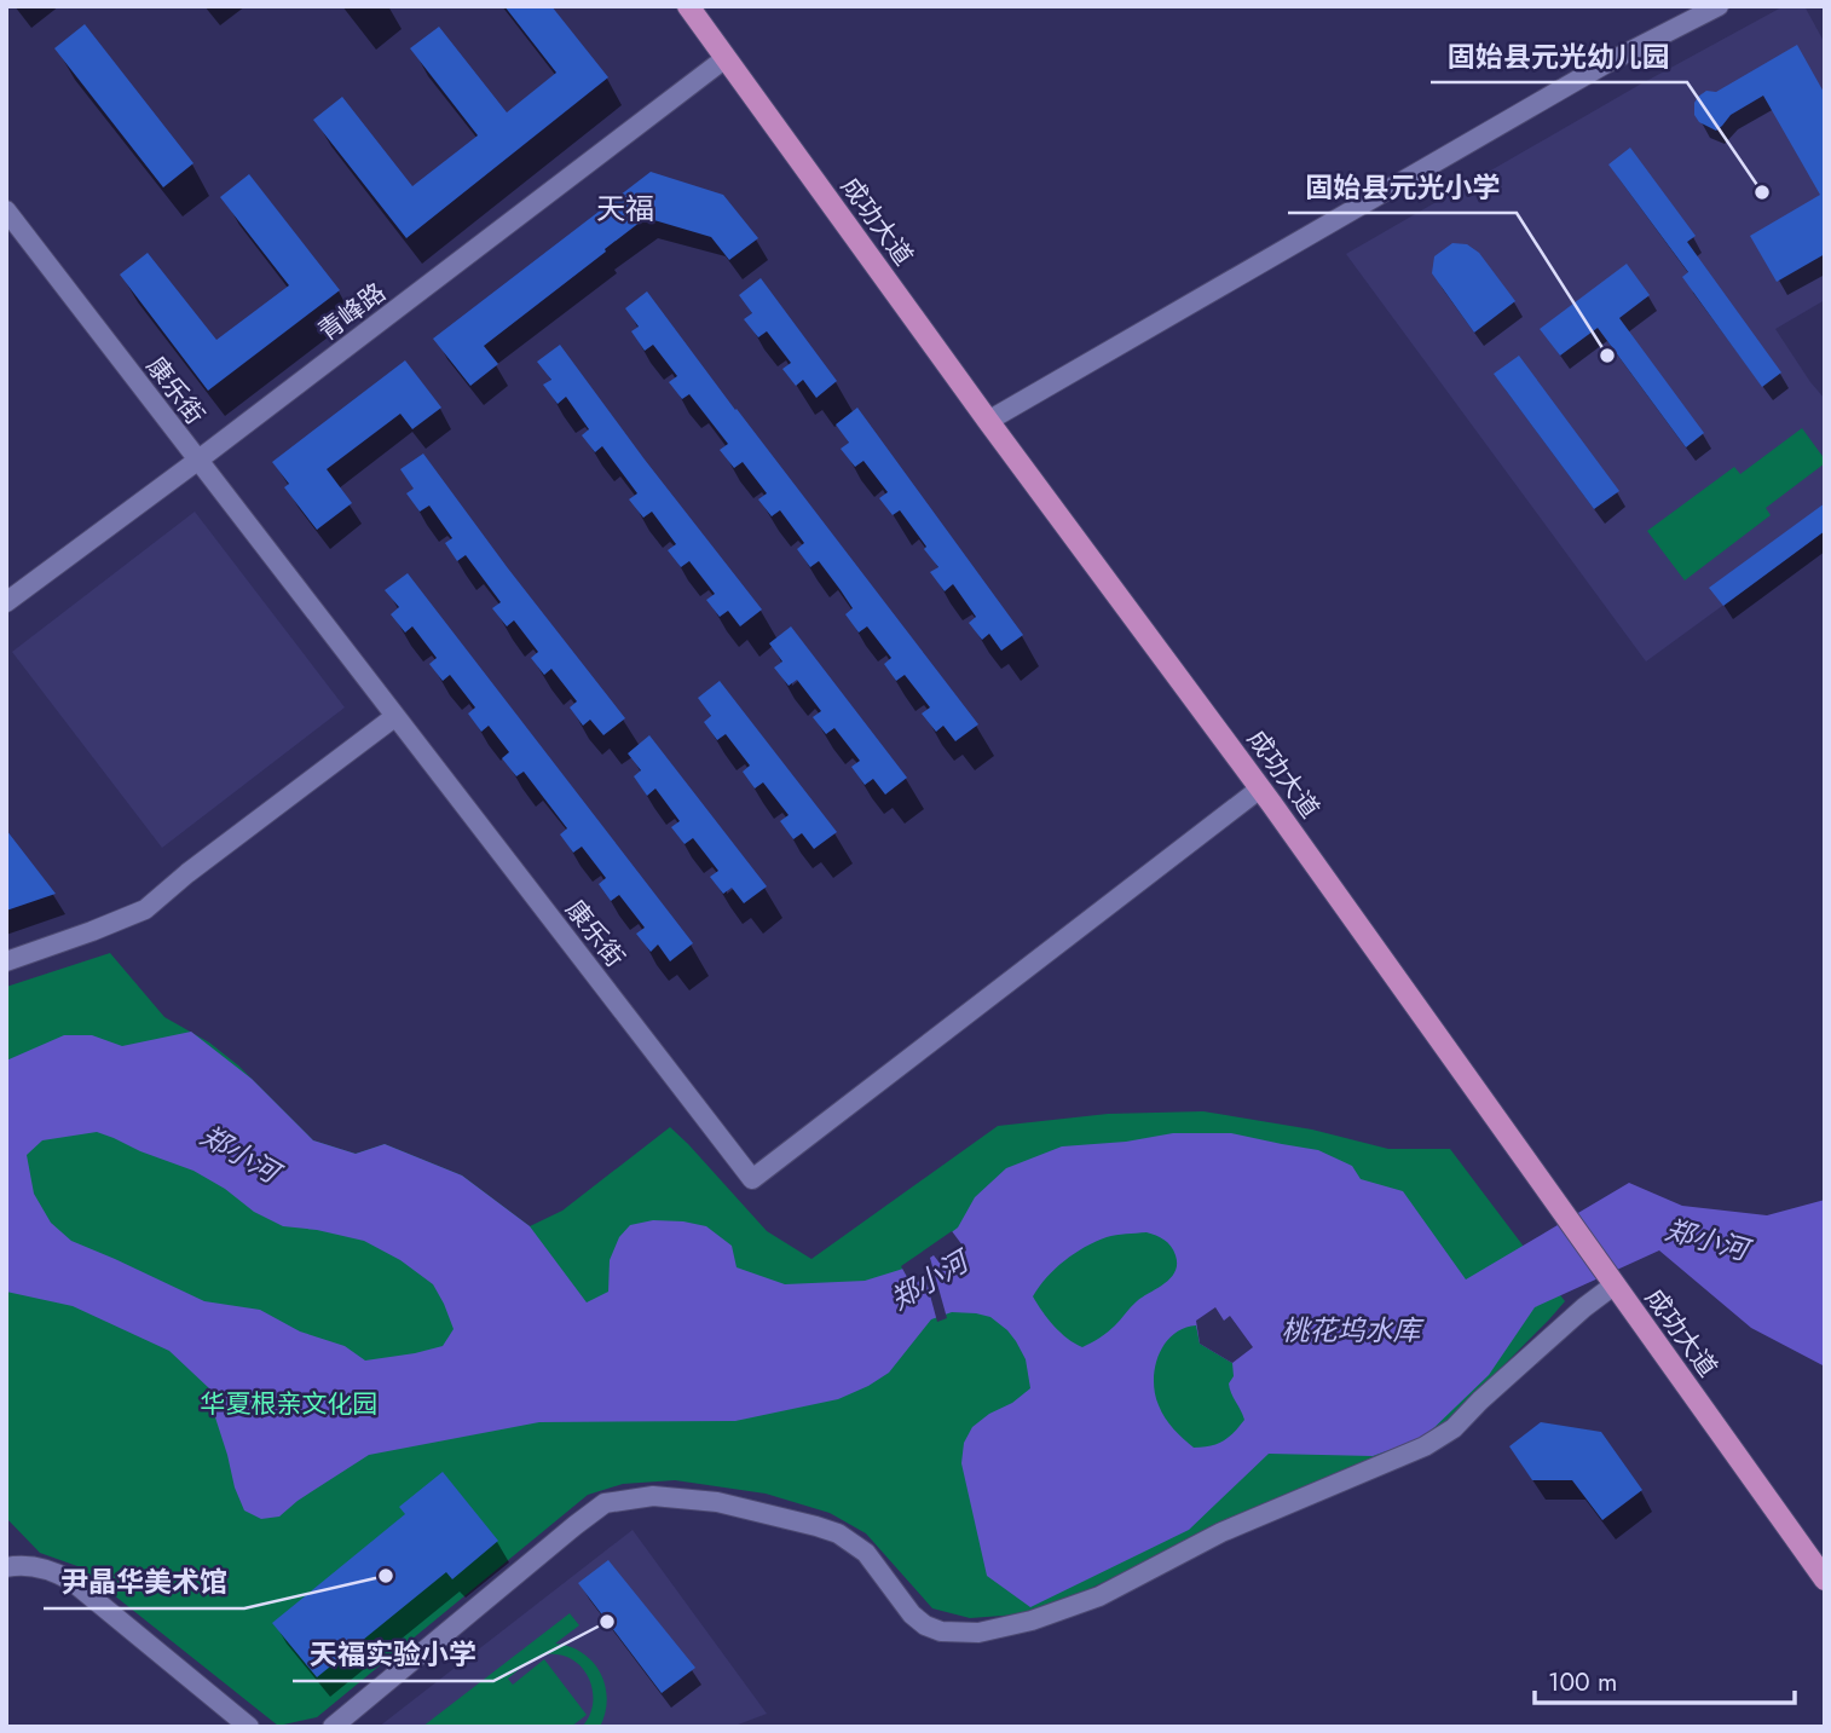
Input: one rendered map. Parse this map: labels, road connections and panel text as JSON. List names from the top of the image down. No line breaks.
{"streets":{"main road":["成功大道"],"street":["青峰路","康乐街"]},"crossings":[["成功大道","青峰路"],["成功大道","康乐街"],["青峰路","康乐街"]],"districts":["天福"],"water":["郑小河","桃花坞水库"],"parks":["华夏根亲文化园"],"places":["固始县元光幼儿园","固始县元光小学","尹晶华美术馆","天福实验小学"],"scale_bar":"100 m"}
